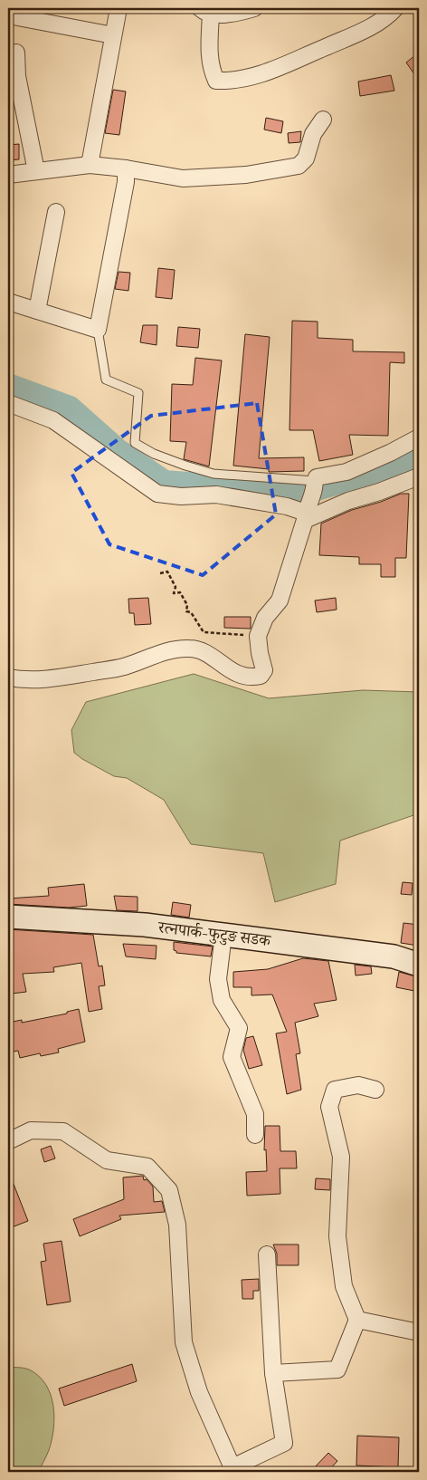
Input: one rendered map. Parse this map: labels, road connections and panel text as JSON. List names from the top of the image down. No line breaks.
{"streets":{"street":["रत्नपार्क-फुटुङ सडक"]}}
